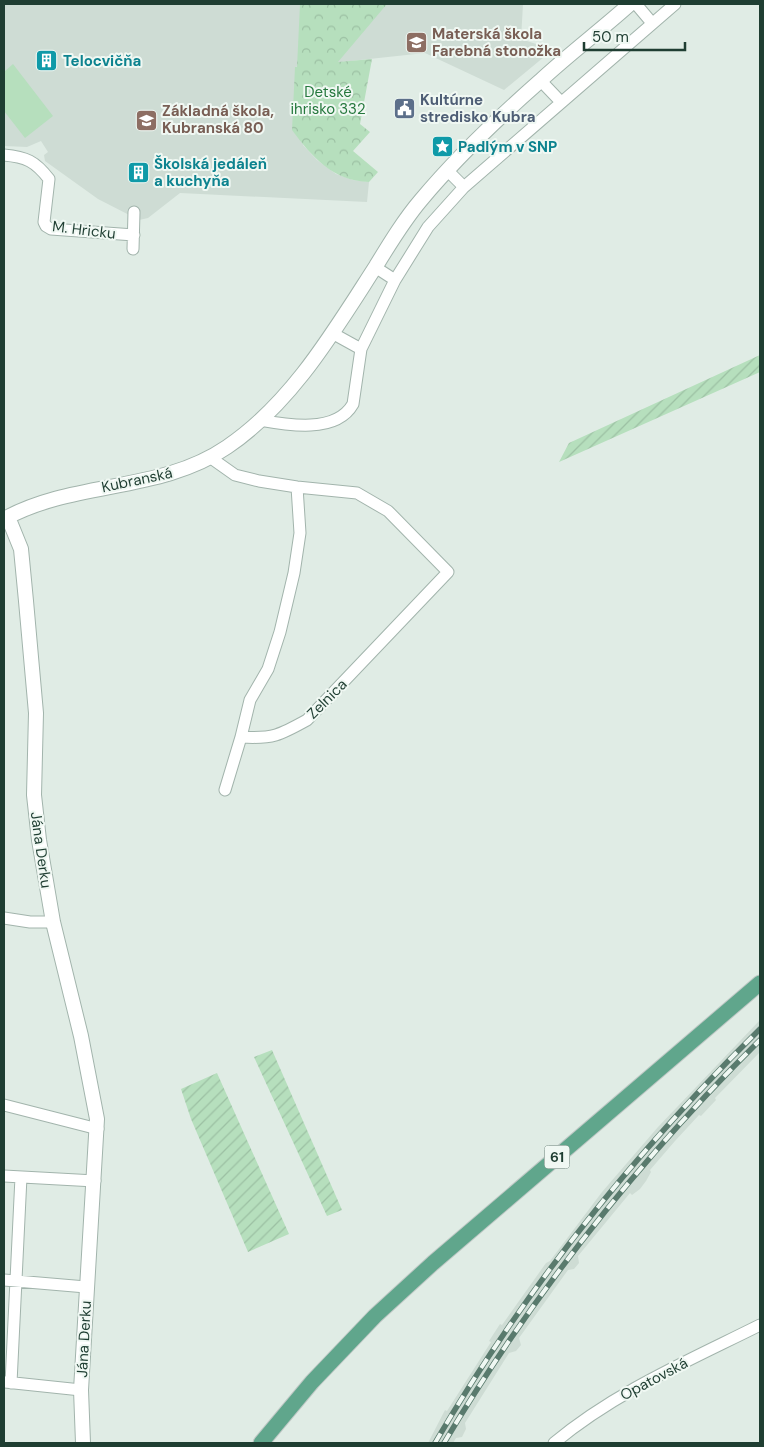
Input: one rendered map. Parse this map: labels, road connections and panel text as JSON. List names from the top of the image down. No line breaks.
{"streets":{"main road":["61"],"street":["M. Hricku","Kubranská","Zelnica","Jána Derku","Opatovská"]},"crossings":[["Kubranská","Zelnica"],["Kubranská","Jána Derku"]],"parks":["Detské ihrisko 332"],"places":{"school or university":["Materská škola Farebná stonožka","Základná škola, Kubranská 80"],"building":["Telocvičňa","Školská jedáleň a kuchyňa"],"public building":["Kultúrne stredisko Kubra"],"place":["Padlým v SNP"]},"scale_bar":"50 m"}
